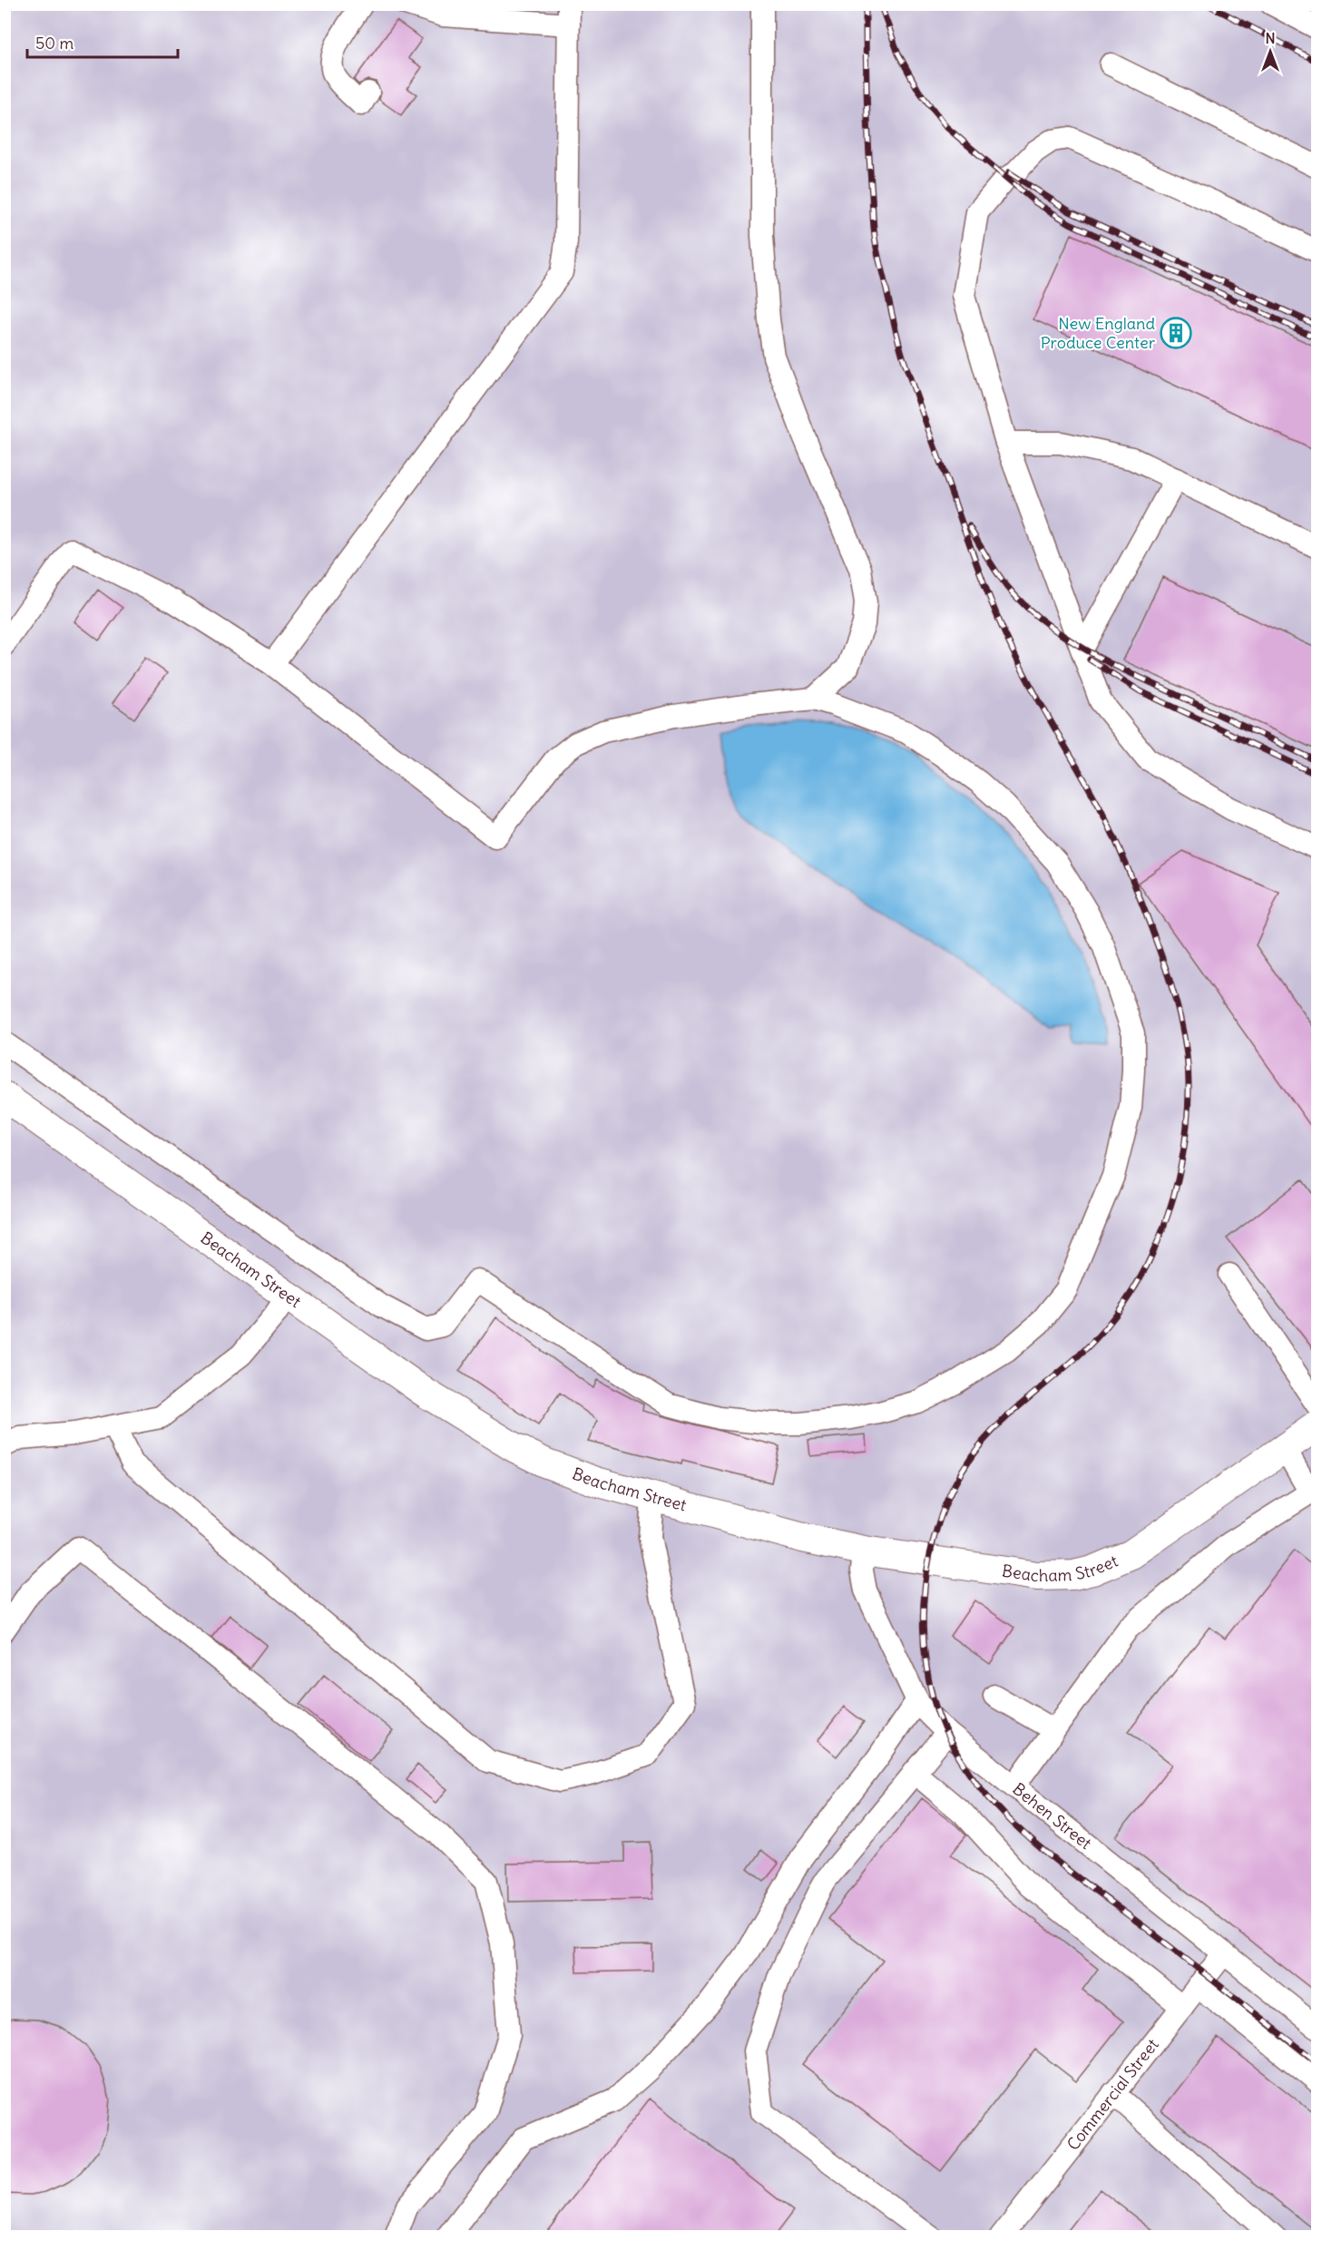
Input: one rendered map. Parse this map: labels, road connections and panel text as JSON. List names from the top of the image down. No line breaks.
{"streets":{"main road":["Beacham Street"],"street":["Behen Street","Commercial Street"]},"crossings":[["Beacham Street","Behen Street"],["Behen Street","Commercial Street"]],"places":{"building":["New England Produce Center"]},"scale_bar":"50 m","north":"top"}
